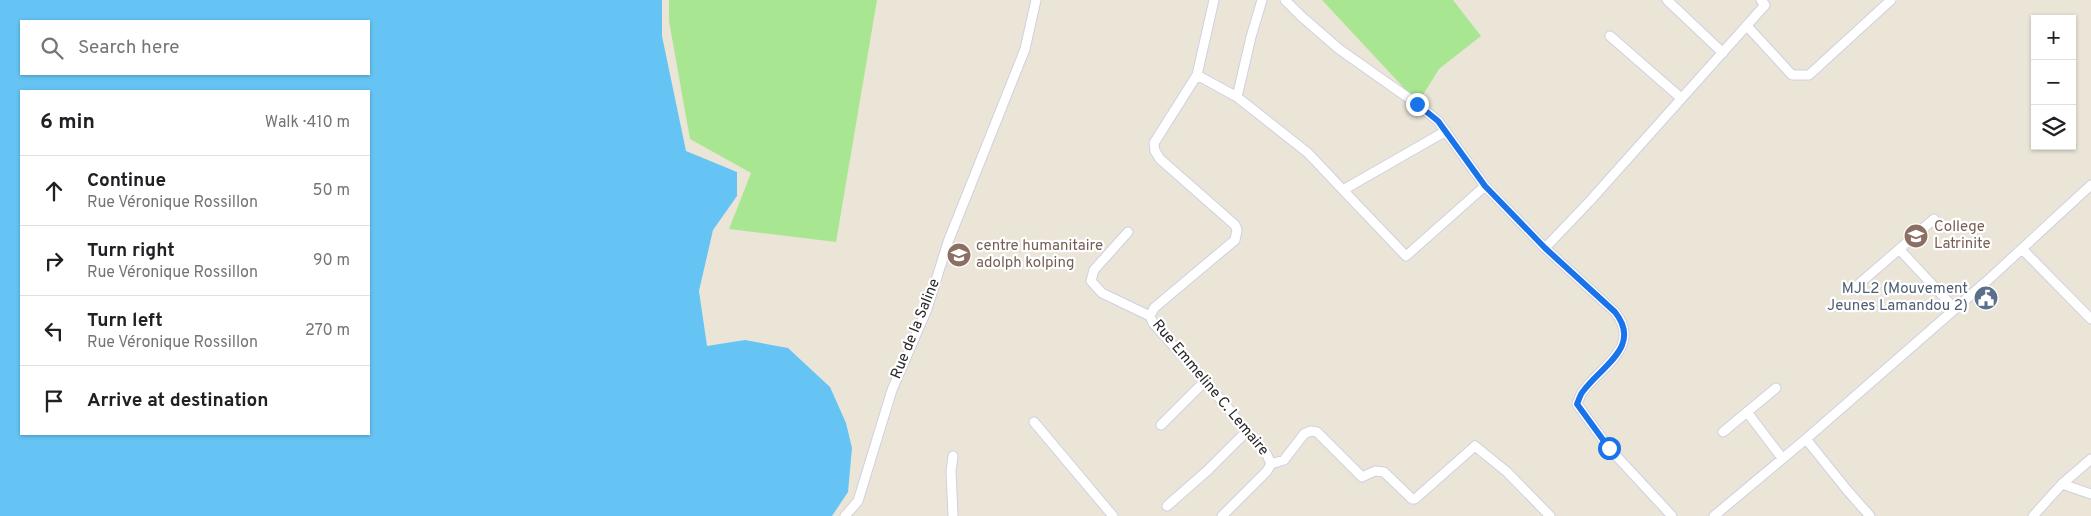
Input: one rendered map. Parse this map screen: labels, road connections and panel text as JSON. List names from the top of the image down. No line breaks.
{"streets":{"street":["Rue de la Saline","Rue Emmeline C. Lemaire"]},"places":{"school or university":["College Latrinite","centre humanitaire adolph kolping"],"public building":["MJL2 (Mouvement Jeunes Lamandou 2)"]},"page":{"map_buttons":["+","−"],"search":"Search here","heading":["6 min","Walk · 410 m"],"list":[["Continue","Rue Véronique Rossillon","50 m"],["Turn right","Rue Véronique Rossillon","90 m"],["Turn left","Rue Véronique Rossillon","270 m"],"Arrive at destination"]}}
